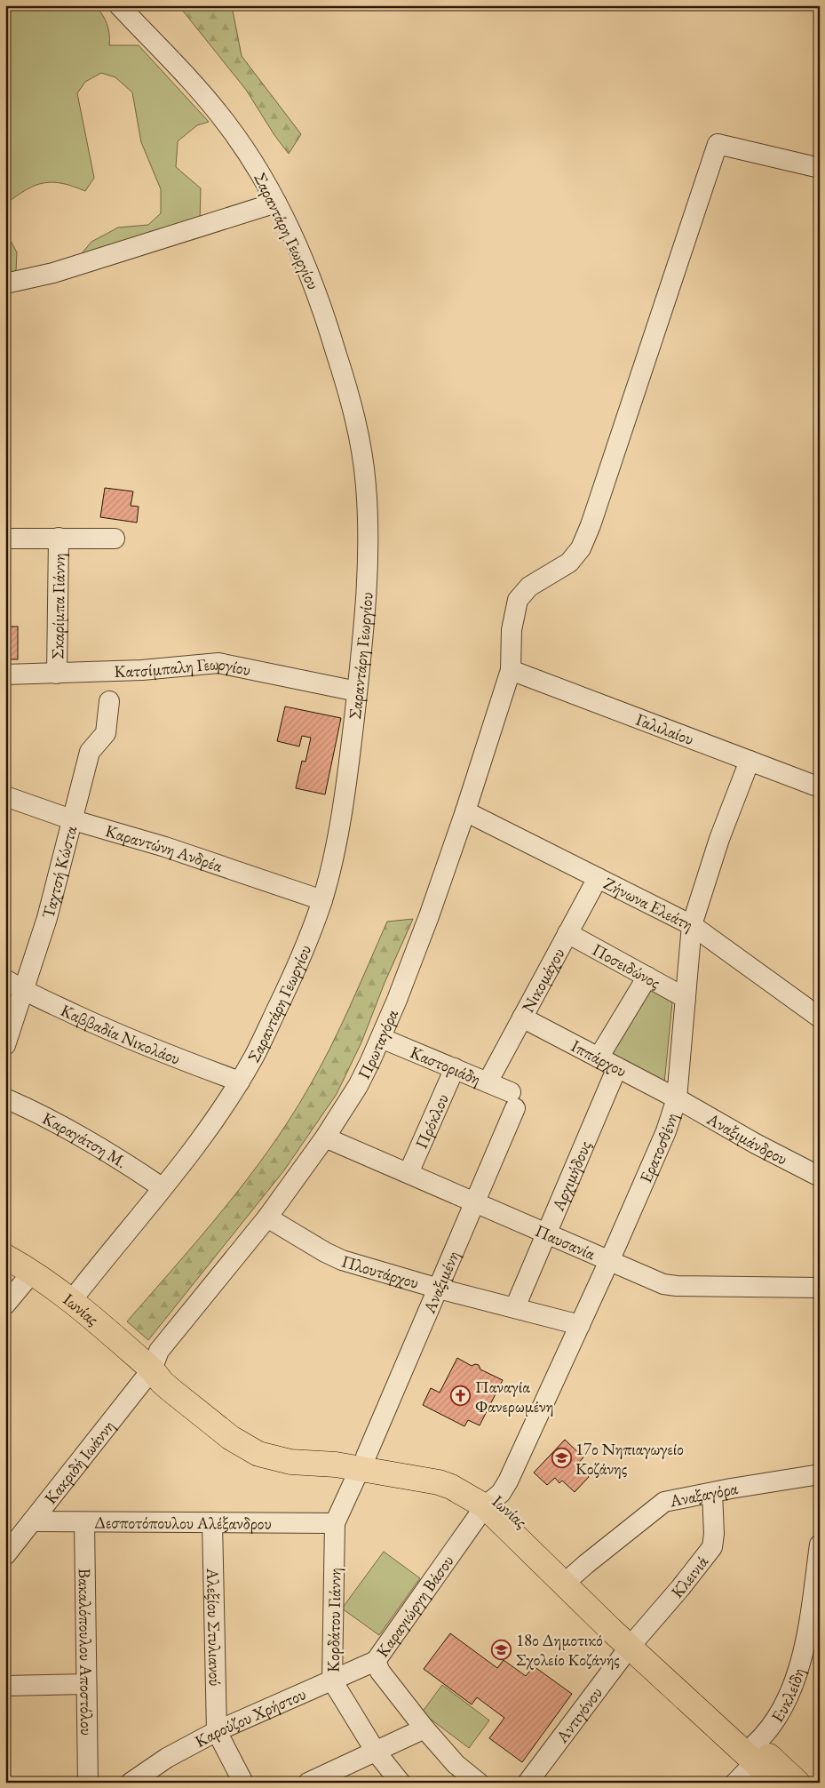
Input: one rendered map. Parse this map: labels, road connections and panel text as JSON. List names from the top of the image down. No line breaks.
{"streets":{"main road":["Ιωνίας"],"street":["Σαραντάρη Γεωργίου","Σκαρίμπα Γιάννη","Κατσίμπαλη Γεωργίου","Γαλιλαίου","Καραντώνη Ανδρέα","Ταχτσή Κώστα","Ζήνωνα Ελεάτη","Ποσειδώνος","Νικομάχου","Καββαδία Νικολάου","Πρωταγόρα","Ιππάρχου","Καστοριάδη","Πρόκλου","Αναξιμάνδρου","Καραγάτση Μ.","Ερατοσθένη","Αρχιμήδους","Παυσανία","Πλουτάρχου","Αναξιμένη","Κακριδή Ιωάννη","Αναξαγόρα","Δεσποτόπουλου Αλέξανδρου","Κλεινιά","Καραγιώργη Βάσου","Κορδάτου Γιάννη","Αλεξίου Στυλιανού","Βακαλόπουλου Αποστόλου","Ευκλείδη","Αντιγόνου","Καρούζου Χρήστου"]},"crossings":[["Σαραντάρη Γεωργίου","Κατσίμπαλη Γεωργίου"],["Σαραντάρη Γεωργίου","Καραντώνη Ανδρέα"],["Σαραντάρη Γεωργίου","Καββαδία Νικολάου"],["Σαραντάρη Γεωργίου","Καραγάτση Μ."],["Σαραντάρη Γεωργίου","Ιωνίας"],["Σκαρίμπα Γιάννη","Κατσίμπαλη Γεωργίου"],["Γαλιλαίου","Πρωταγόρα"],["Γαλιλαίου","Ερατοσθένη"],["Καραντώνη Ανδρέα","Ταχτσή Κώστα"],["Ταχτσή Κώστα","Καββαδία Νικολάου"],["Ζήνωνα Ελεάτη","Νικομάχου"],["Ζήνωνα Ελεάτη","Πρωταγόρα"],["Ζήνωνα Ελεάτη","Ερατοσθένη"],["Ποσειδώνος","Νικομάχου"],["Ποσειδώνος","Ερατοσθένη"],["Νικομάχου","Ιππάρχου"],["Νικομάχου","Καστοριάδη"],["Πρωταγόρα","Καστοριάδη"],["Πρωταγόρα","Παυσανία"],["Πρωταγόρα","Πλουτάρχου"],["Πρωταγόρα","Ιωνίας"],["Πρωταγόρα","Κακριδή Ιωάννη"],["Ιππάρχου","Αναξιμάνδρου"],["Ιππάρχου","Ερατοσθένη"],["Ιππάρχου","Αρχιμήδους"],["Καστοριάδη","Πρόκλου"],["Καστοριάδη","Αναξιμένη"],["Πρόκλου","Παυσανία"],["Αναξιμάνδρου","Ερατοσθένη"],["Ερατοσθένη","Παυσανία"],["Ερατοσθένη","Πλουτάρχου"],["Ερατοσθένη","Ιωνίας"],["Ερατοσθένη","Καραγιώργη Βάσου"],["Αρχιμήδους","Παυσανία"],["Αρχιμήδους","Πλουτάρχου"],["Παυσανία","Αναξιμένη"],["Πλουτάρχου","Αναξιμένη"],["Αναξιμένη","Ιωνίας"],["Αναξιμένη","Κορδάτου Γιάννη"],["Ιωνίας","Κακριδή Ιωάννη"],["Ιωνίας","Αναξαγόρα"],["Ιωνίας","Κλεινιά"],["Ιωνίας","Καραγιώργη Βάσου"],["Ιωνίας","Κορδάτου Γιάννη"],["Ιωνίας","Ευκλείδη"],["Ιωνίας","Αντιγόνου"],["Κακριδή Ιωάννη","Δεσποτόπουλου Αλέξανδρου"],["Αναξαγόρα","Κλεινιά"],["Δεσποτόπουλου Αλέξανδρου","Κορδάτου Γιάννη"],["Δεσποτόπουλου Αλέξανδρου","Αλεξίου Στυλιανού"],["Δεσποτόπουλου Αλέξανδρου","Βακαλόπουλου Αποστόλου"],["Κλεινιά","Αντιγόνου"],["Καραγιώργη Βάσου","Καρούζου Χρήστου"],["Κορδάτου Γιάννη","Καρούζου Χρήστου"],["Αλεξίου Στυλιανού","Καρούζου Χρήστου"]],"places":{"church":["Παναγία Φανερωμένη"],"school or university":["17ο Νηπιαγωγείο Κοζάνης","18ο Δημοτικό Σχολείο Κοζάνης"]}}
